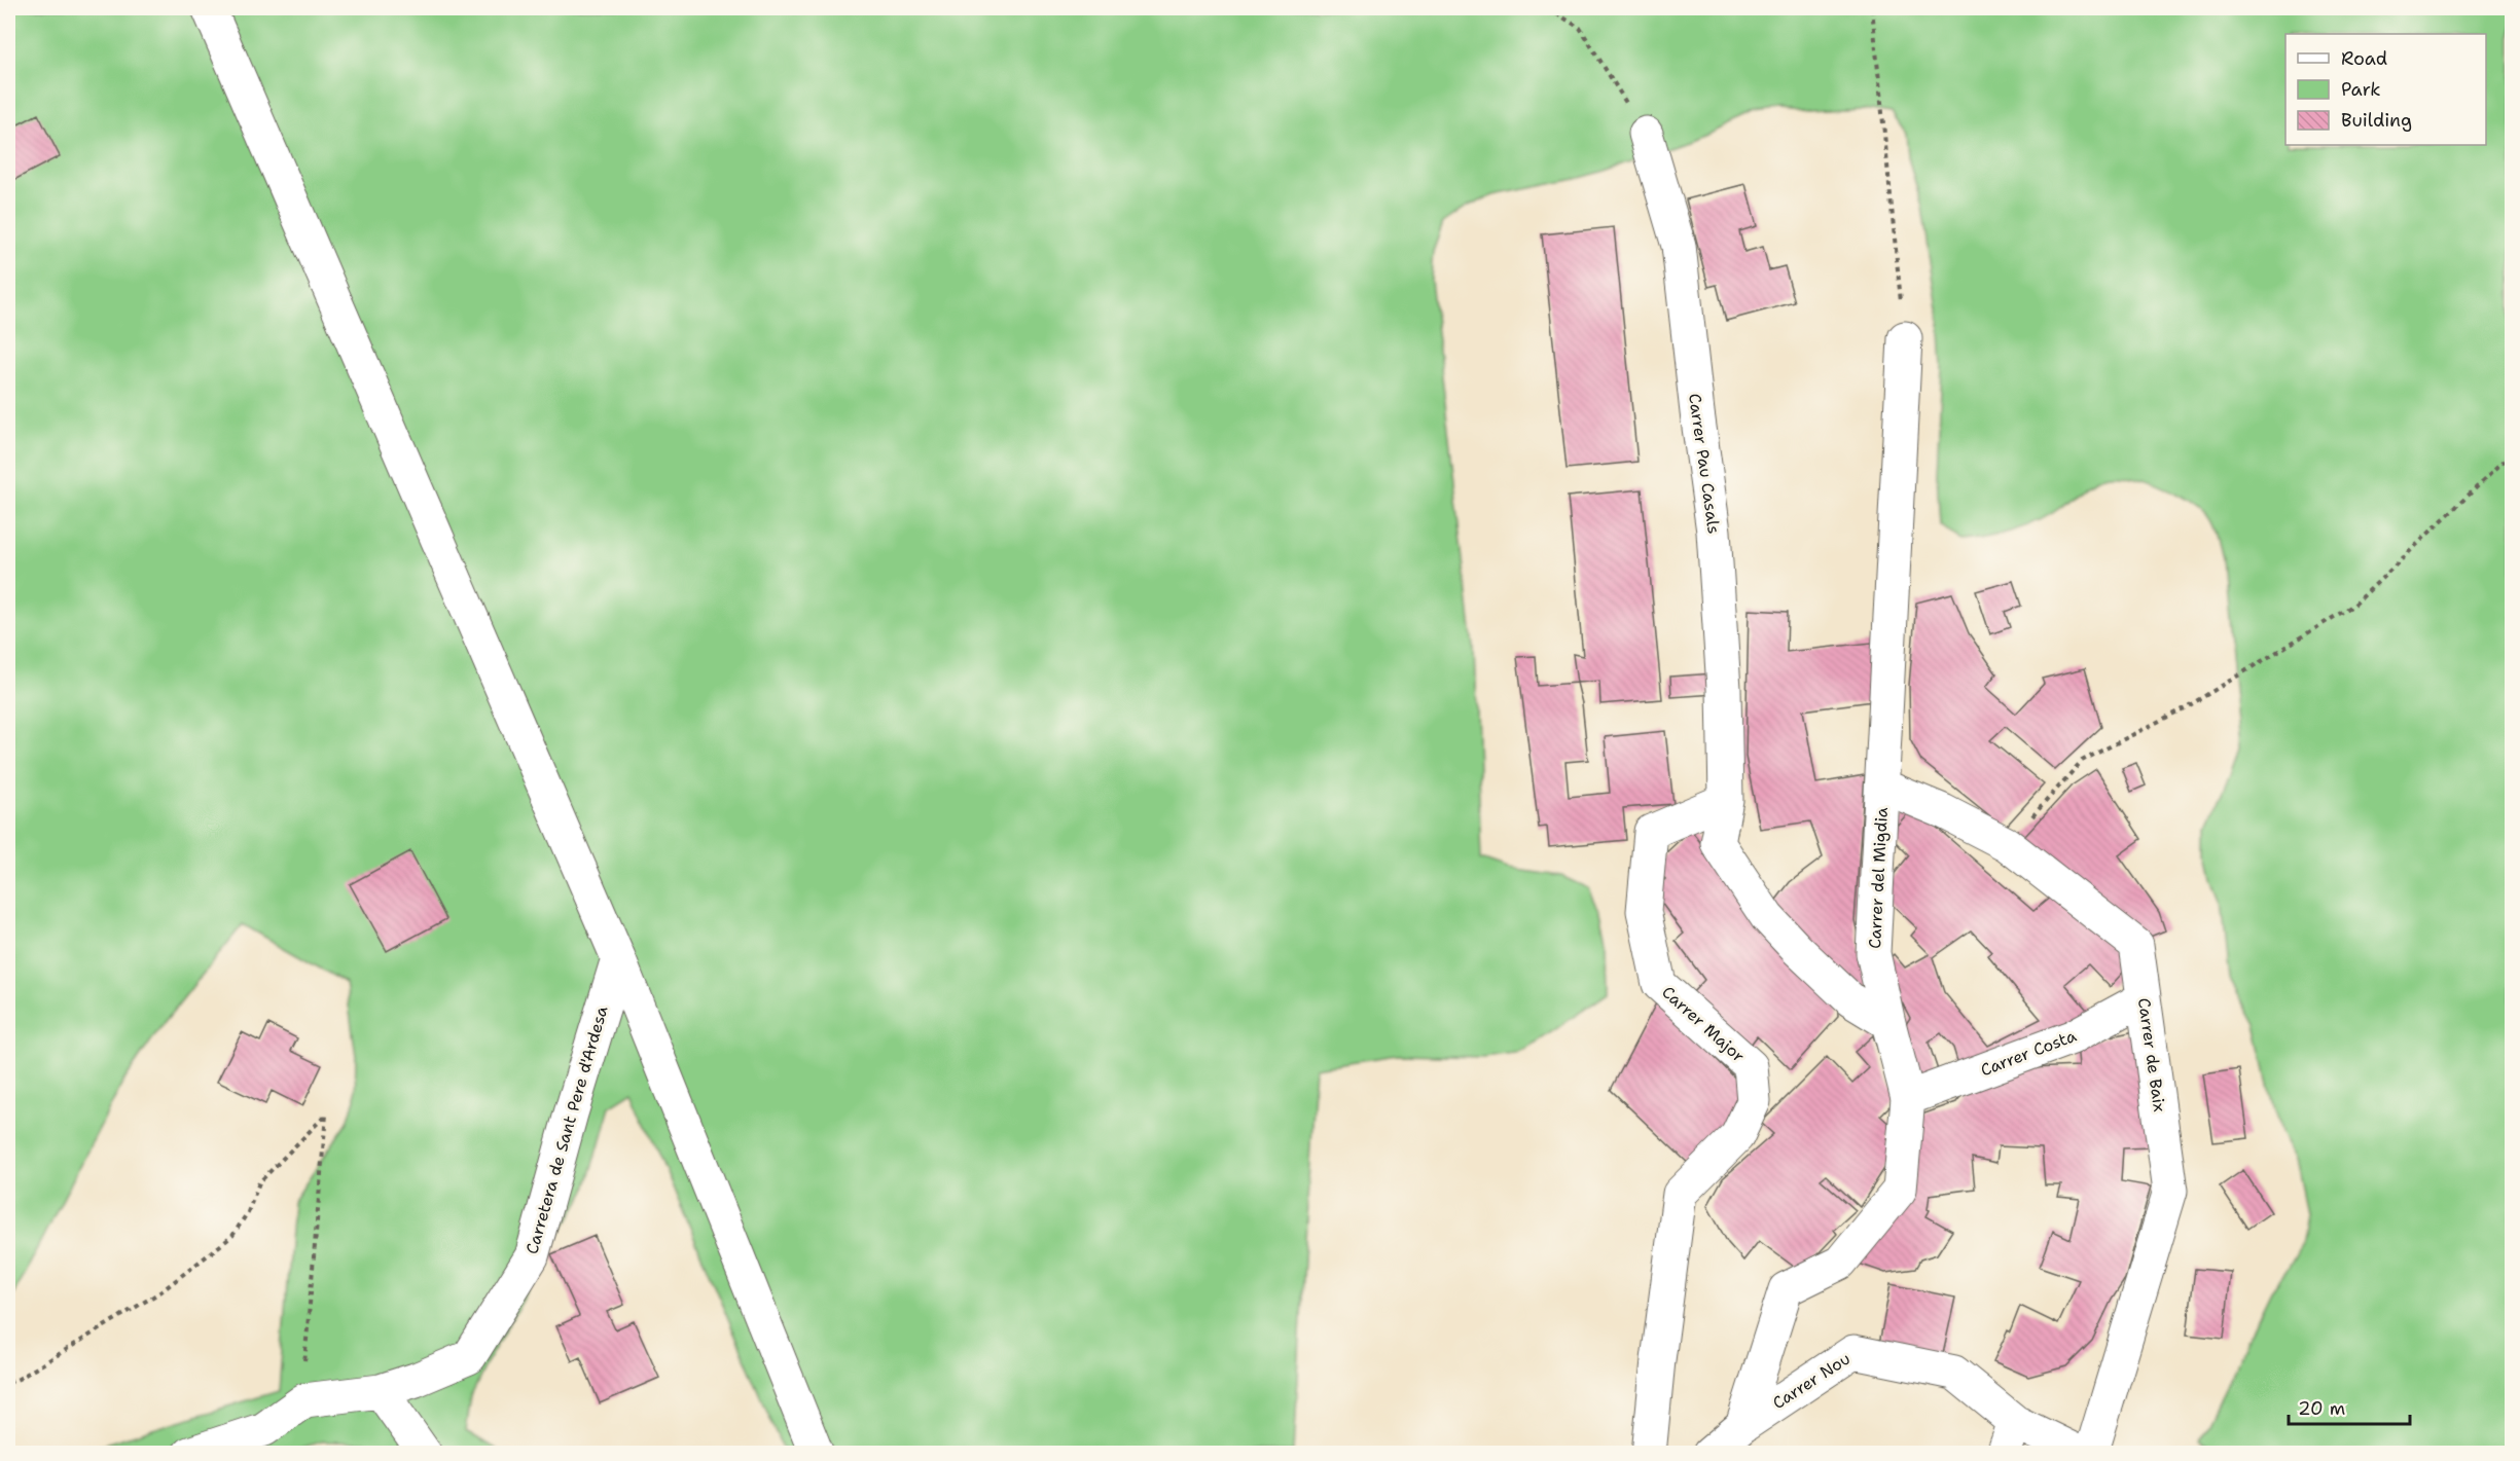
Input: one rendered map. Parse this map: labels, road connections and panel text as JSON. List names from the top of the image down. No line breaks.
{"streets":{"street":["Carrer Pau Casals","Carrer del Migdia","Carrer Major","Carrer Costa","Carrer de Baix","Carretera de Sant Pere d'Ardesa","Carrer Nou"]},"crossings":[["Carrer Pau Casals","Carrer del Migdia"],["Carrer Pau Casals","Carrer Major"],["Carrer del Migdia","Carrer Costa"],["Carrer del Migdia","Carrer de Baix"],["Carrer del Migdia","Carrer Nou"],["Carrer Costa","Carrer de Baix"]],"legend":["Road","Park","Building"],"scale_bar":"20 m"}
